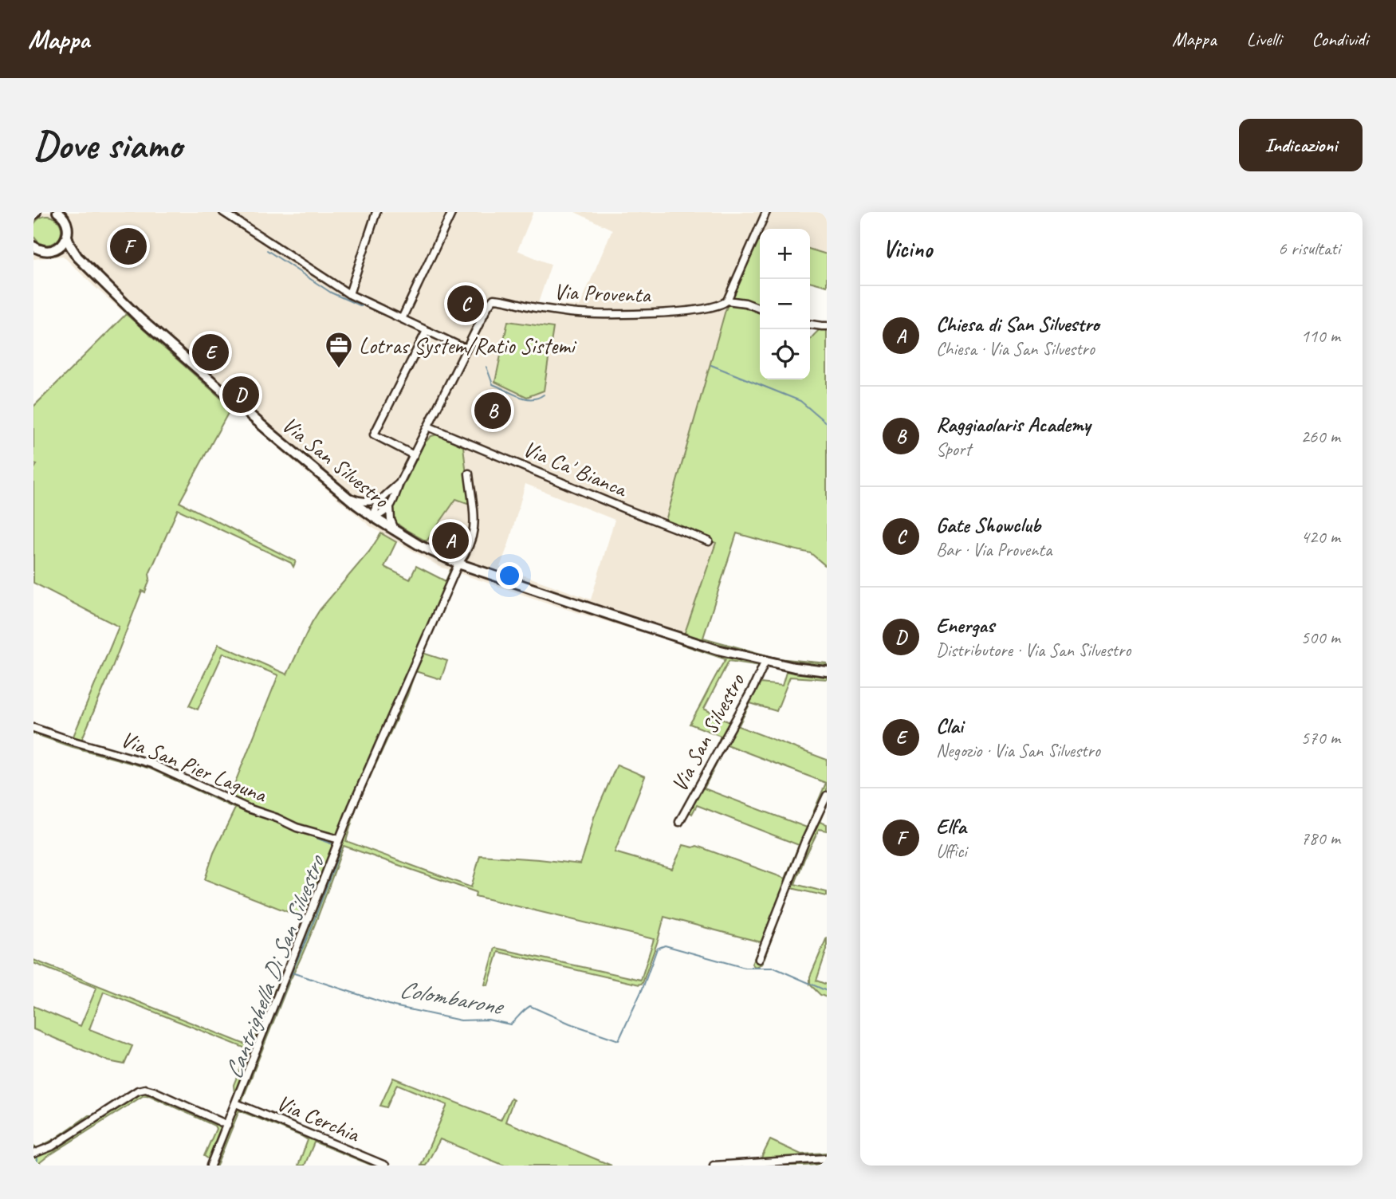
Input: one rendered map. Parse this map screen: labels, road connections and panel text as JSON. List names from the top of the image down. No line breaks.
{"streets":{"main road":["Via San Silvestro"],"street":["Via Proventa","Via Ca' Bianca","Via San Pier Laguna","Via Cerchia"]},"crossings":[["Via Proventa","Via San Silvestro"],["Via Proventa","Via Ca' Bianca"]],"water":["Cantrighella Di San Silvestro","Colombarone"],"places":{"office":["Lotras System/Ratio Sistemi"]},"page":{"header":"Mappa","nav":["Mappa","Livelli","Condividi"],"buttons":"Indicazioni","title":"Dove siamo","heading":["Vicino","6 risultati"],"pins":["F","C","E","D","B","A"],"map_buttons":["+","−"],"list":[{"mark":"A","name":"Chiesa di San Silvestro","note":"Chiesa · Via San Silvestro","value":"110 m"},{"mark":"B","name":"Raggiaolaris Academy","note":"Sport","value":"260 m"},{"mark":"C","name":"Gate Showclub","note":"Bar · Via Proventa","value":"420 m"},{"mark":"D","name":"Energas","note":"Distributore · Via San Silvestro","value":"500 m"},{"mark":"E","name":"Clai","note":"Negozio · Via San Silvestro","value":"570 m"},{"mark":"F","name":"Elfa","note":"Uffici","value":"780 m"}]}}
